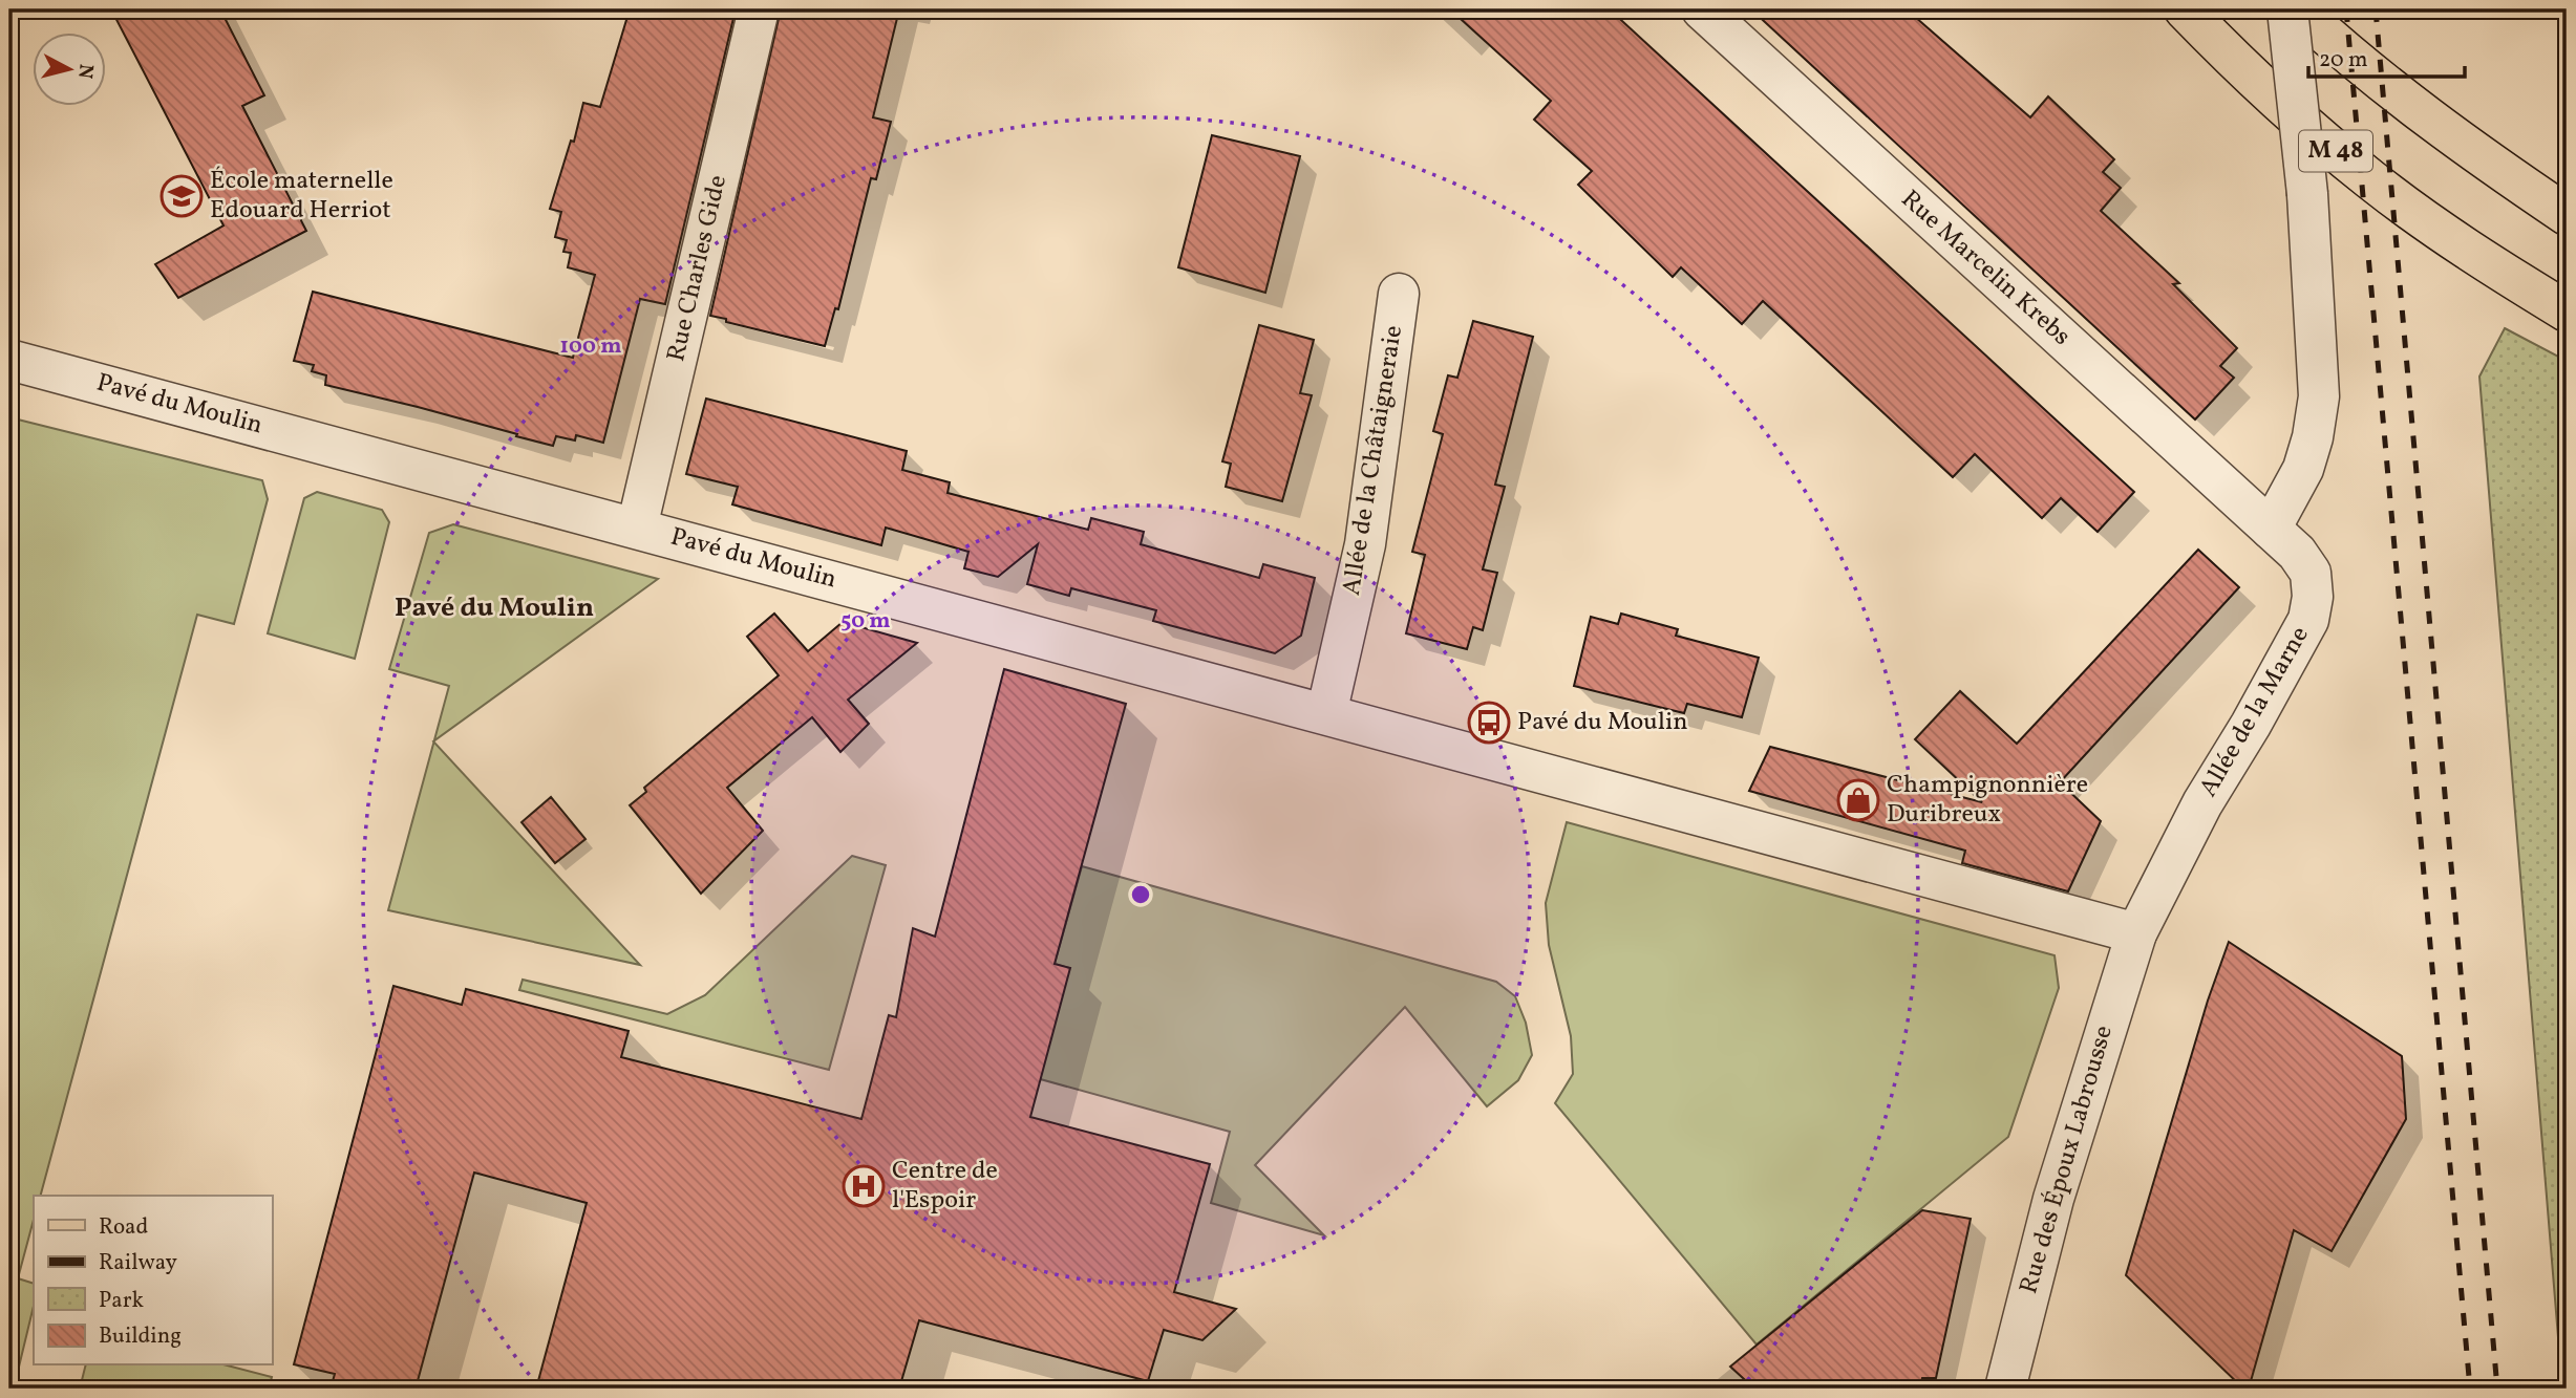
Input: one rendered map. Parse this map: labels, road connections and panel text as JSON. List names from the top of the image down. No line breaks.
{"streets":{"main road":["M 48"],"street":["Rue Charles Gide","Rue Marcelin Krebs","Pavé du Moulin","Allée de la Châtaigneraie","Allée de la Marne","Rue des Époux Labrousse"]},"crossings":[["Rue Charles Gide","Pavé du Moulin"],["Rue Marcelin Krebs","Allée de la Marne"],["Pavé du Moulin","Allée de la Châtaigneraie"],["Pavé du Moulin","Allée de la Marne"],["Pavé du Moulin","Rue des Époux Labrousse"],["Allée de la Marne","Rue des Époux Labrousse"]],"districts":["Pavé du Moulin"],"places":{"school or university":["École maternelle Edouard Herriot"],"bus stop":["Pavé du Moulin"],"shop":["Champignonnière Duribreux"],"hospital":["Centre de l'Espoir"]},"legend":["Road","Railway","Park","Building"],"scale_bar":"20 m","north":"right","rings":["100 m","50 m"]}
